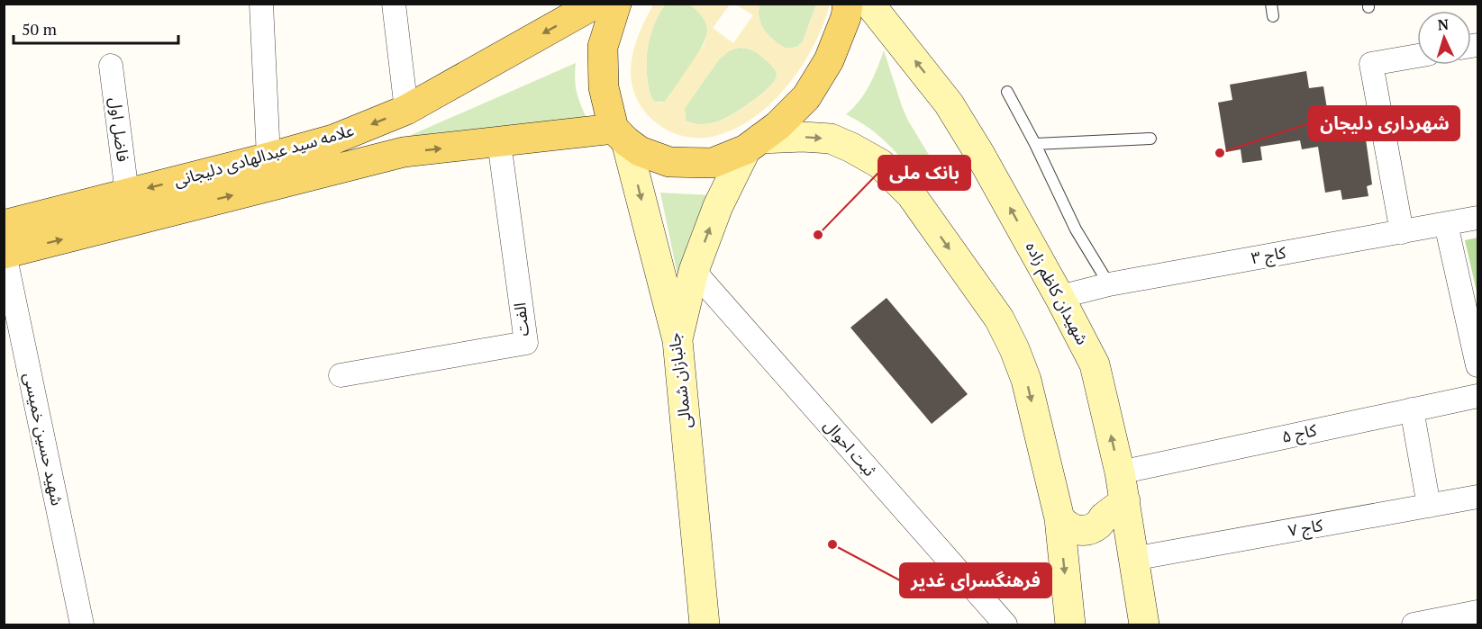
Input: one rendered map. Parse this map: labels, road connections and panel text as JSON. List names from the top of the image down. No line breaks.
{"streets":{"main road":["علامه سید عبدالهادی دلیجانی","شهیدان کاظم زاده","جانبازان شمالی"],"street":["فاضل اول","کاج ۳","الفت","کاج ۵","شهید حسین خمیسی","ثبت احوال","کاج ۷"]},"crossings":[["فاضل اول","علامه سید عبدالهادی دلیجانی"],["علامه سید عبدالهادی دلیجانی","الفت"],["علامه سید عبدالهادی دلیجانی","جانبازان شمالی"],["علامه سید عبدالهادی دلیجانی","شهید حسین خمیسی"],["کاج ۳","شهیدان کاظم زاده"],["شهیدان کاظم زاده","کاج ۵"],["شهیدان کاظم زاده","کاج ۷"]],"one_way":["شهیدان کاظم زاده","جانبازان شمالی"],"places":["شهرداری دلیجان","بانک ملی","فرهنگسرای غدیر"],"scale_bar":"50 m","north":"top"}
